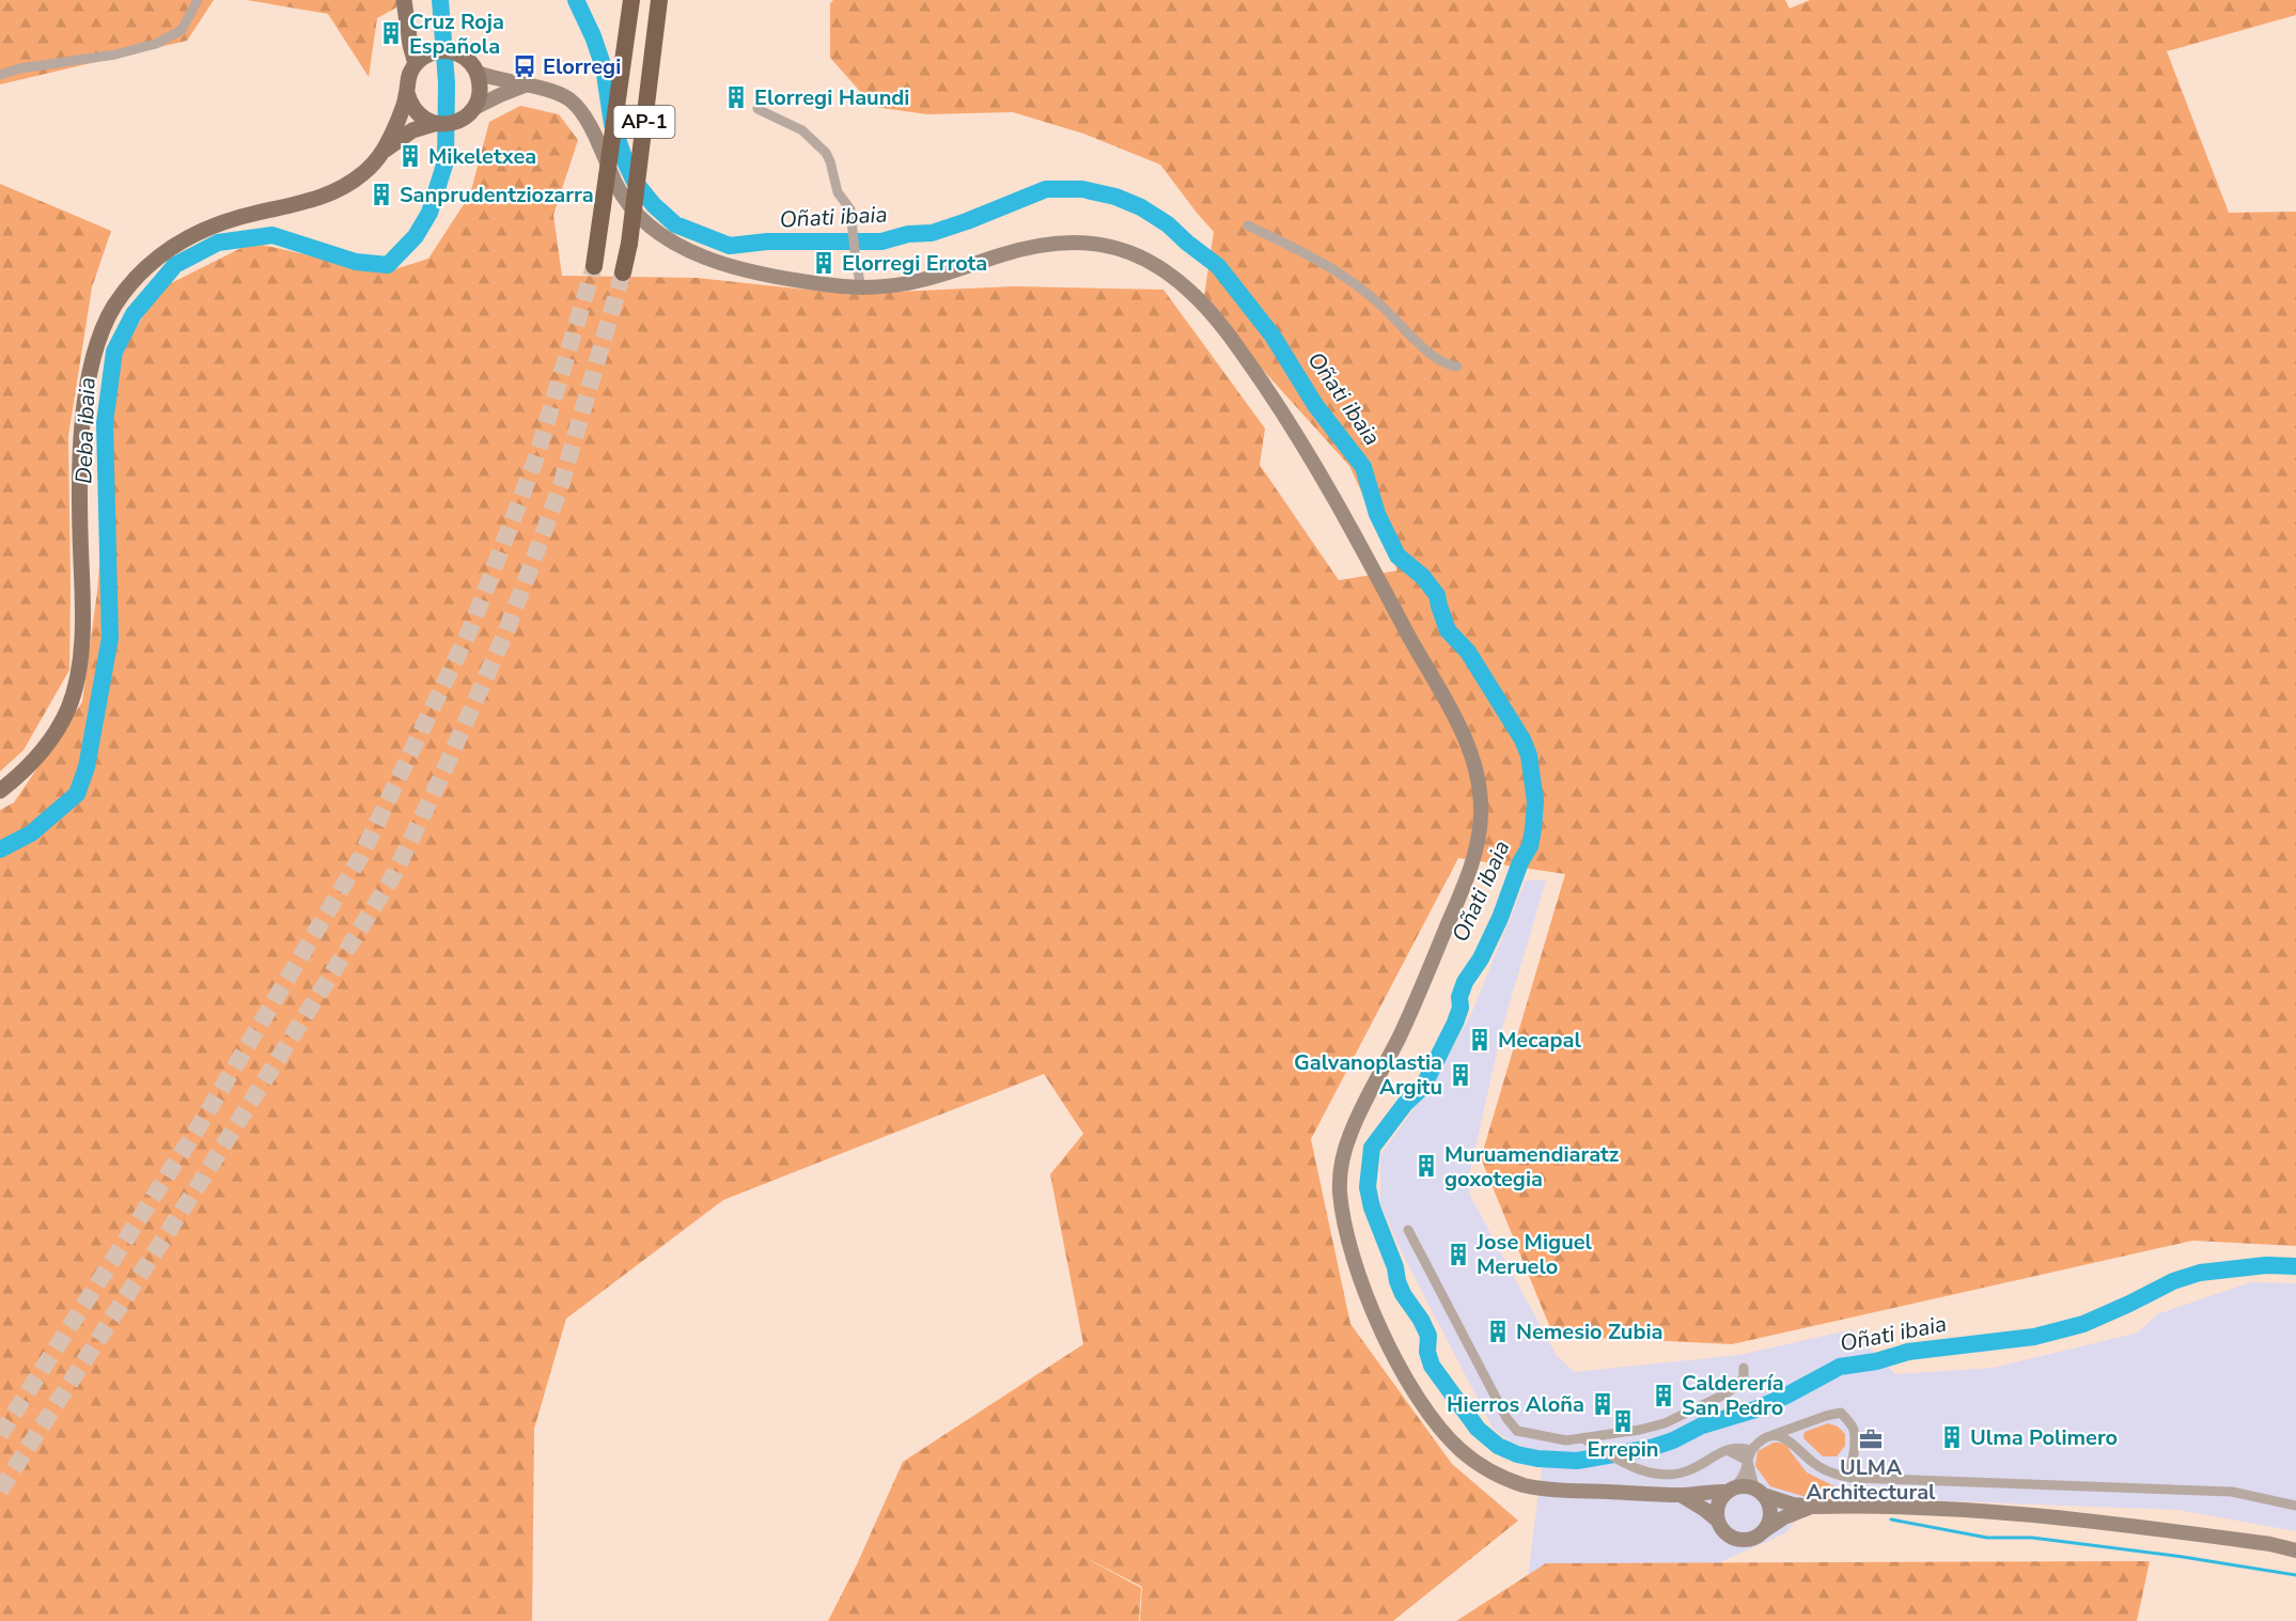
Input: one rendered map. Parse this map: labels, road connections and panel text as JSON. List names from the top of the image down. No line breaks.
{"streets":{"highway":["AP-1"]},"water":["Oñati ibaia","Deba ibaia"],"places":{"building":["Cruz Roja Española","Elorregi Haundi","Mikeletxea","Sanprudentziozarra","Elorregi Errota","Mecapal","Galvanoplastia Argitu","Muruamendiaratz goxotegia","Jose Miguel Meruelo","Nemesio Zubia","Calderería San Pedro","Hierros Aloña","Errepin","Ulma Polimero"],"bus stop":["Elorregi"],"office":["ULMA Architectural"]}}
